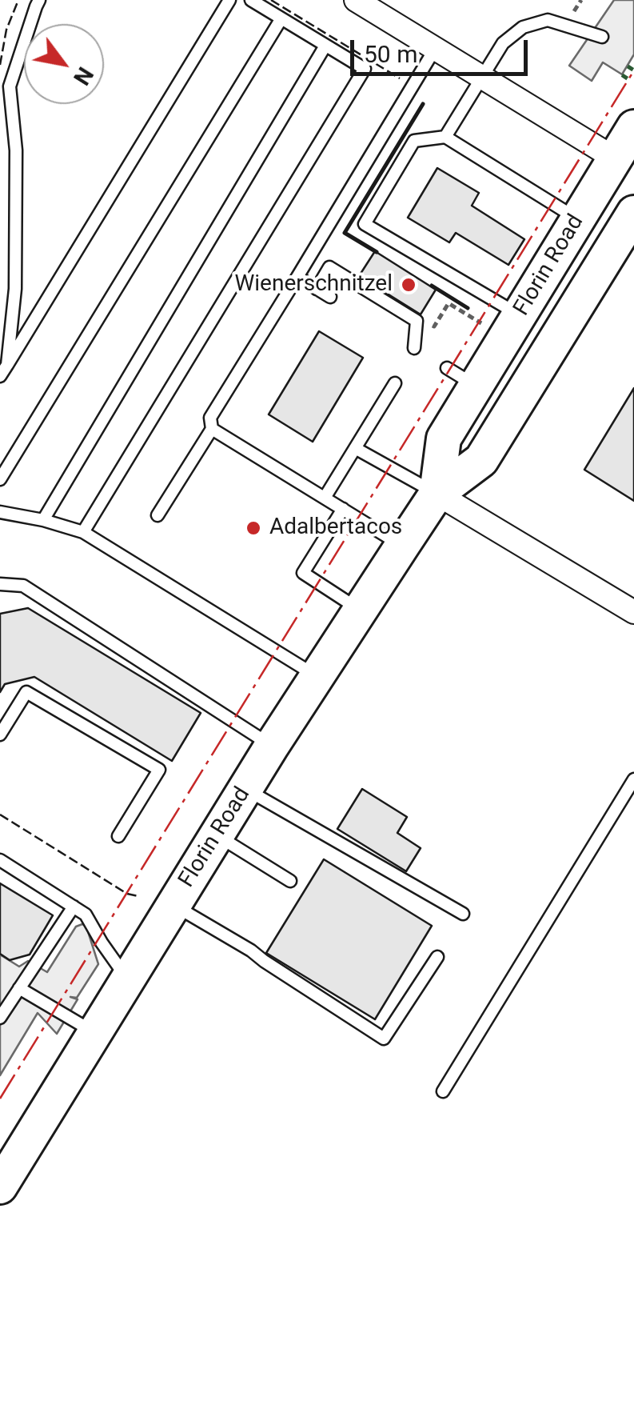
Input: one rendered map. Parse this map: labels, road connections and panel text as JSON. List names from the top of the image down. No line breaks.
{"streets":{"main road":["Florin Road"]},"places":["Wienerschnitzel","Adalbertacos"],"scale_bar":"50 m","north":"bottom right"}
